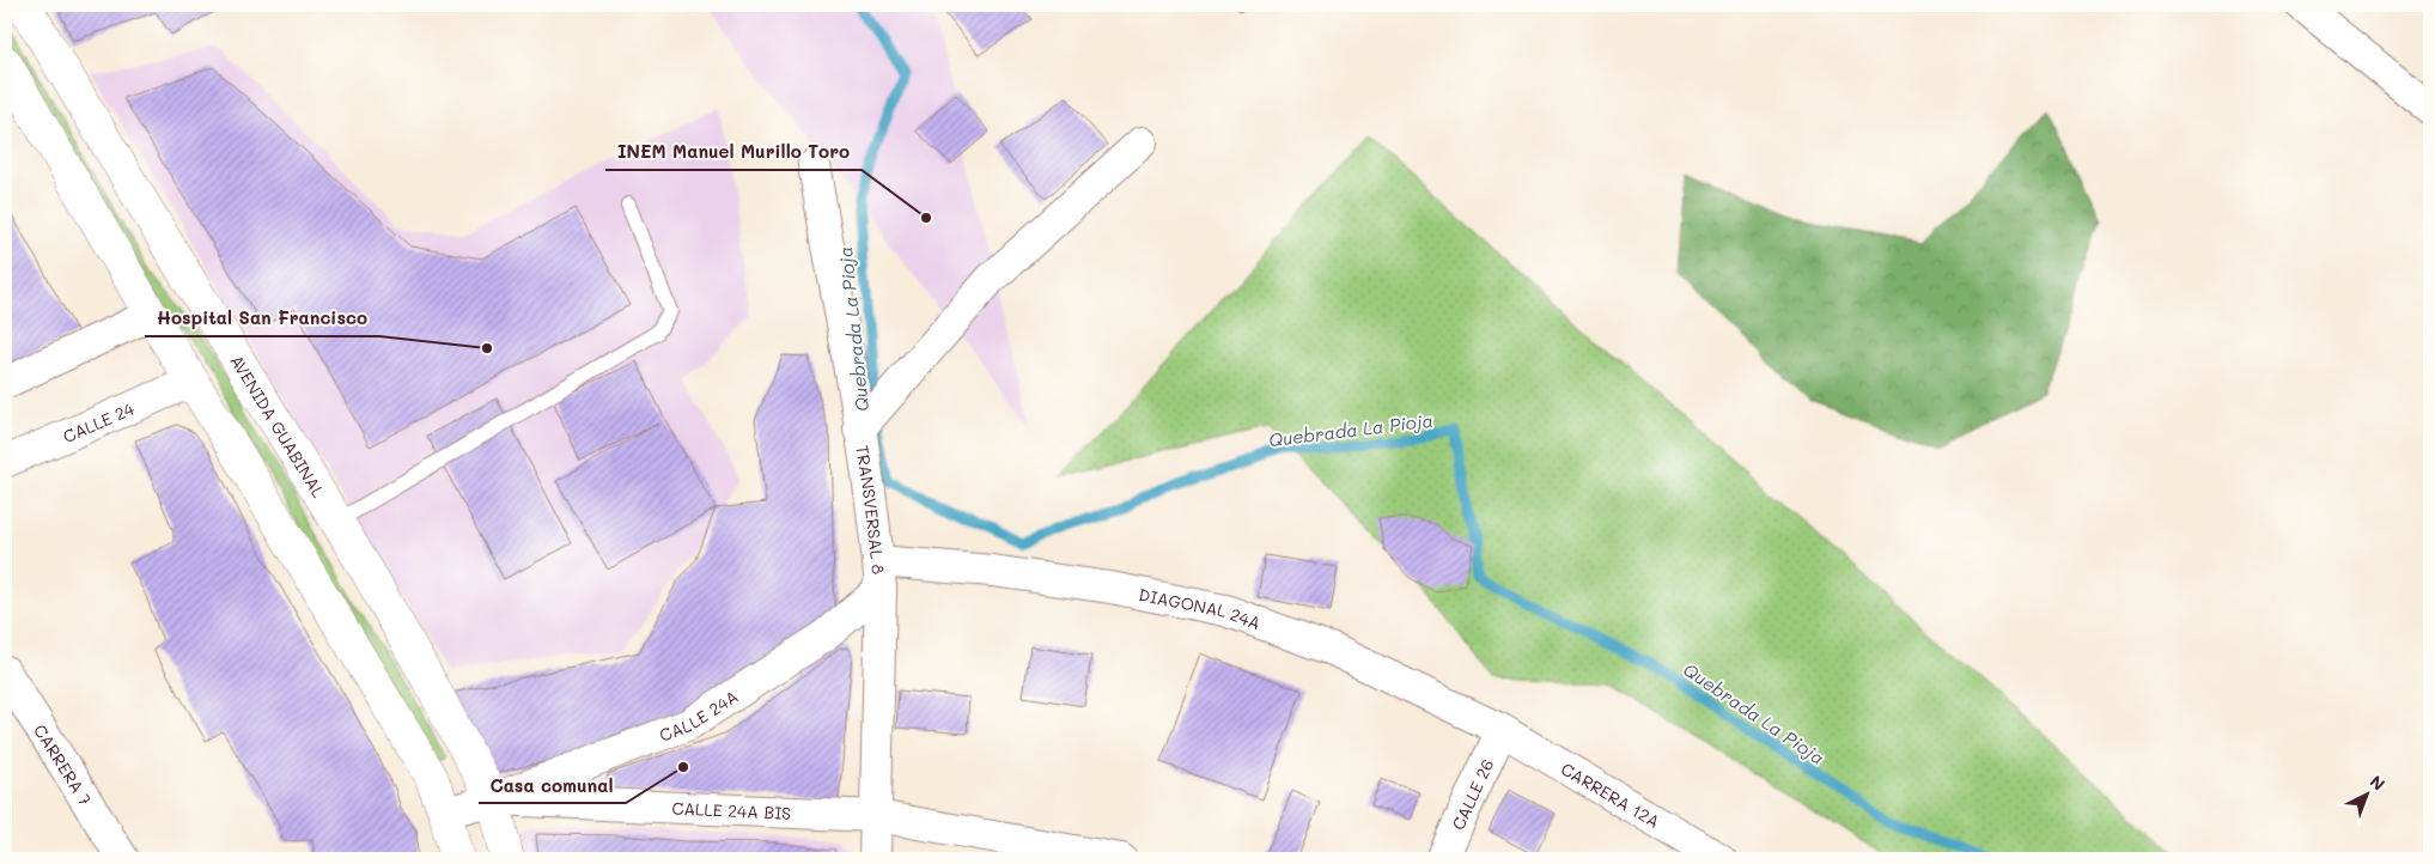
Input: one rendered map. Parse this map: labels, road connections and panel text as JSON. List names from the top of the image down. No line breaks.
{"streets":{"main road":["AVENIDA GUABINAL"],"street":["CALLE 24","TRANSVERSAL 8","DIAGONAL 24A","CALLE 24A","CARRERA 7","CALLE 26","CARRERA 12A","CALLE 24A BIS"]},"crossings":[["AVENIDA GUABINAL","CALLE 24A"],["AVENIDA GUABINAL","CALLE 24A BIS"],["TRANSVERSAL 8","DIAGONAL 24A"],["TRANSVERSAL 8","CALLE 24A"],["TRANSVERSAL 8","CALLE 24A BIS"],["DIAGONAL 24A","CALLE 24A"],["DIAGONAL 24A","CALLE 26"],["DIAGONAL 24A","CARRERA 12A"],["CALLE 24A","CALLE 24A BIS"],["CALLE 26","CARRERA 12A"]],"water":["Quebrada La Pioja"],"places":["INEM Manuel Murillo Toro","Hospital San Francisco","Casa comunal"],"north":"top right"}
